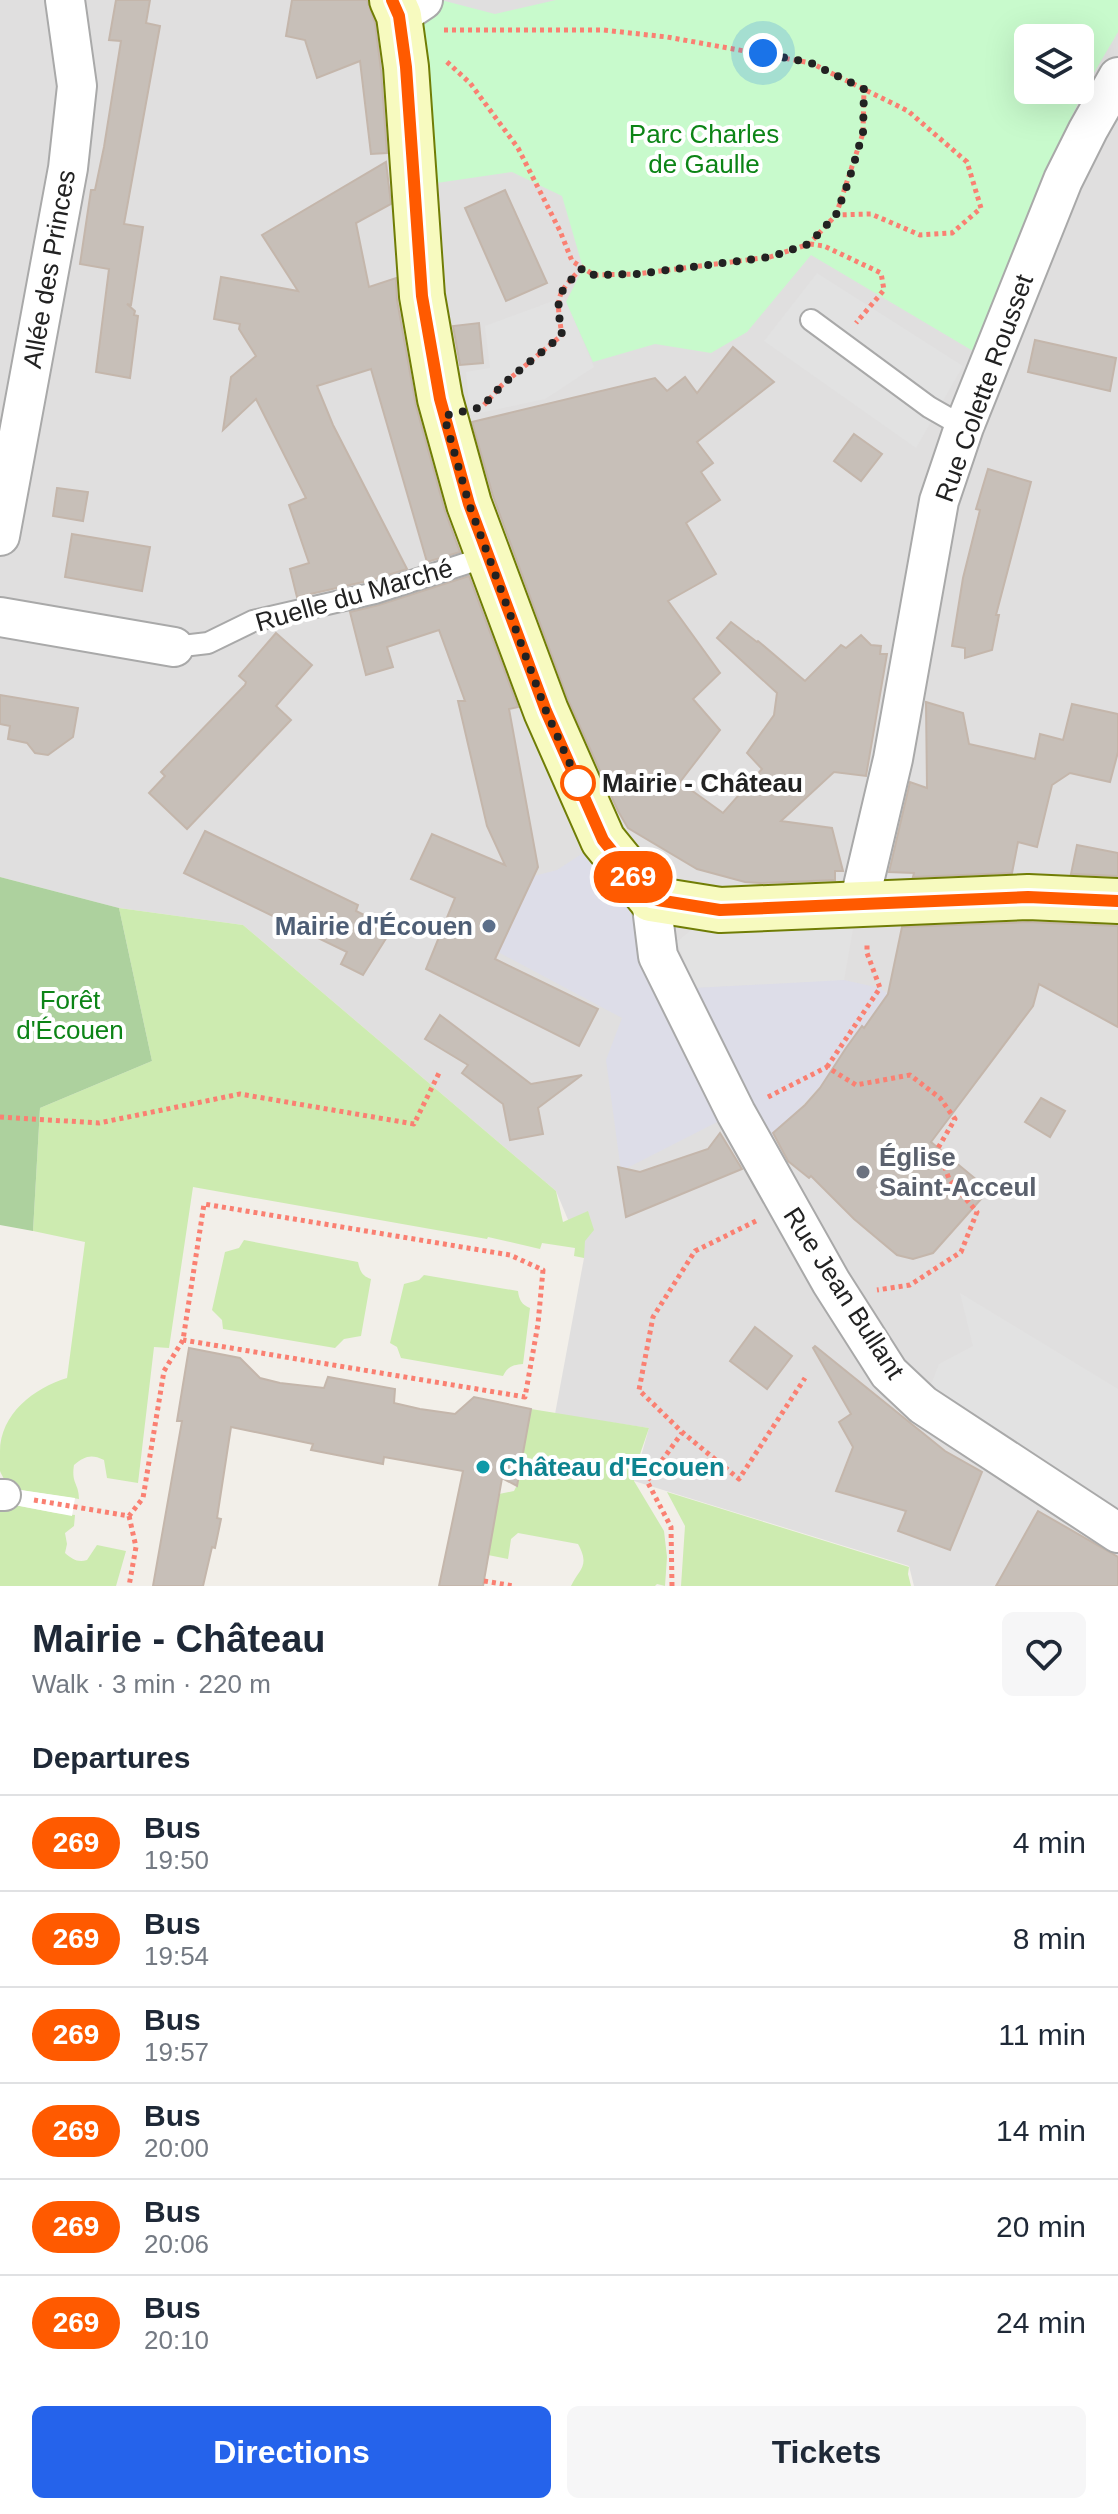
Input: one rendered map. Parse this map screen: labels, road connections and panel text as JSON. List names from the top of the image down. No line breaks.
{"streets":{"street":["Allée des Princes","Rue Colette Rousset","Rue Jean Bullant"],"lane":["Ruelle du Marché"]},"parks":["Parc Charles de Gaulle","Forêt d'Écouen"],"places":["Mairie - Château","Mairie d'Écouen","Église Saint-Acceul","Château d'Ecouen"],"lines":["bus line 269"],"page":{"on_map":"269","heading":[["Mairie - Château","Walk · 3 min · 220 m"],"Departures"],"list":[{"mark":"269","name":"Bus","note":"19:50","value":"4 min"},{"mark":"269","name":"Bus","note":"19:54","value":"8 min"},{"mark":"269","name":"Bus","note":"19:57","value":"11 min"},{"mark":"269","name":"Bus","note":"20:00","value":"14 min"},{"mark":"269","name":"Bus","note":"20:06","value":"20 min"},{"mark":"269","name":"Bus","note":"20:10","value":"24 min"}],"buttons":["Directions","Tickets"]}}
